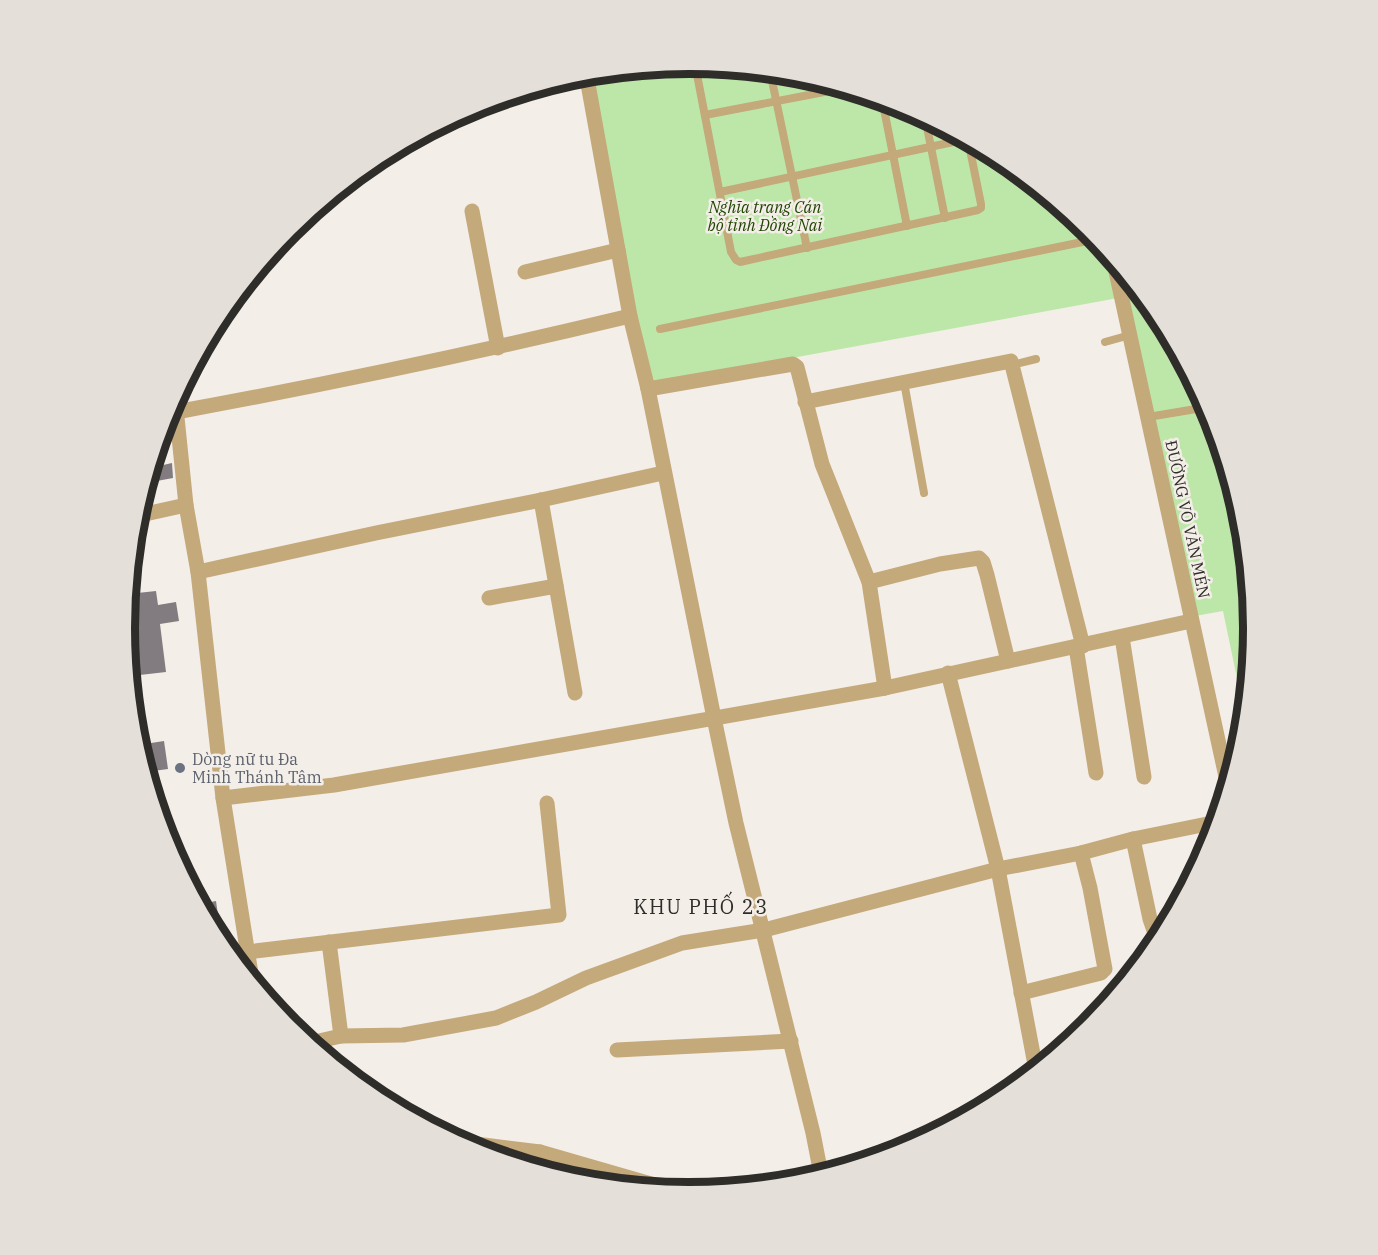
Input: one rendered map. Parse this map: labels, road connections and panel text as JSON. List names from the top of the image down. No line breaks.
{"streets":{"street":["ĐƯỜNG VÕ VĂN MÉN"]},"districts":["KHU PHỐ 23"],"parks":["Nghĩa trang Cán bộ tỉnh Đồng Nai"],"places":["Dòng nữ tu Đa Minh Thánh Tâm"]}
